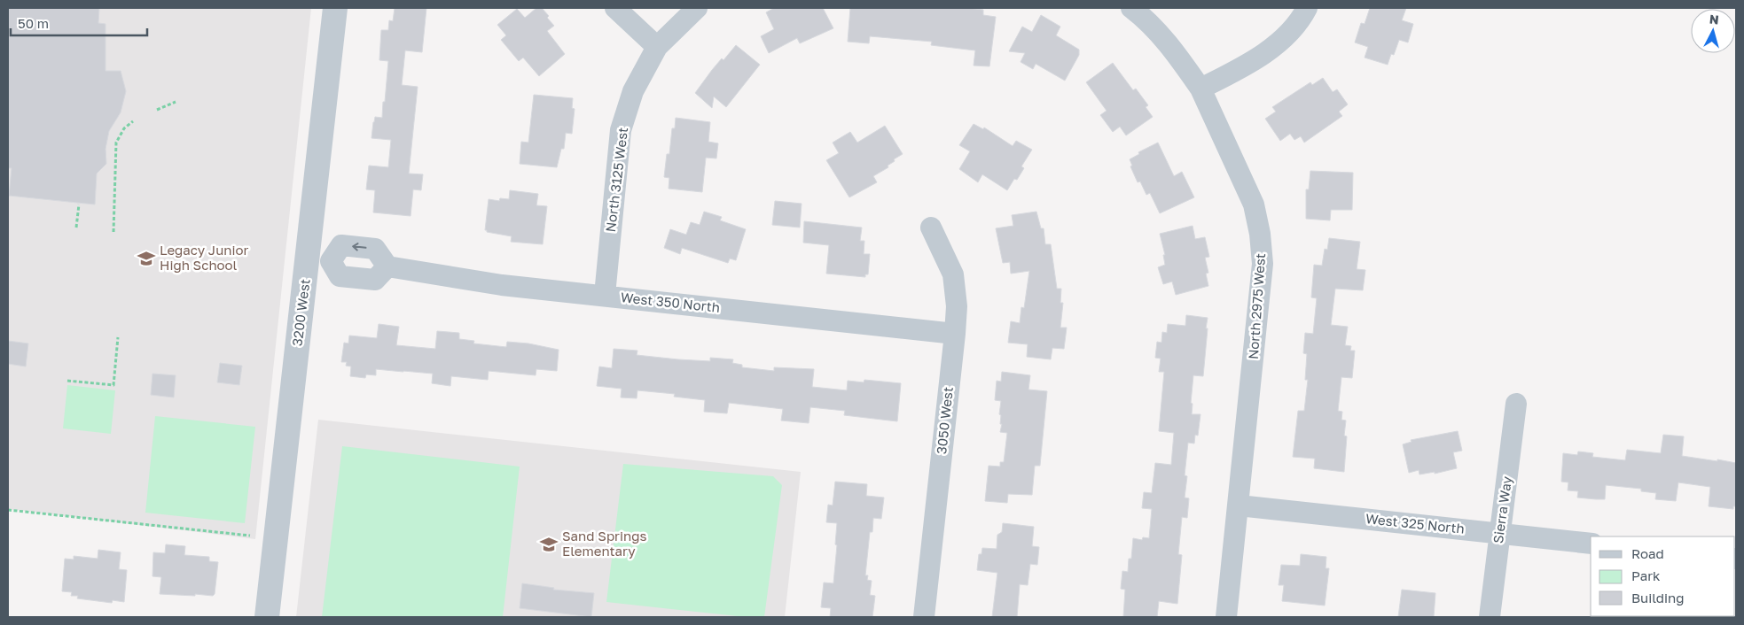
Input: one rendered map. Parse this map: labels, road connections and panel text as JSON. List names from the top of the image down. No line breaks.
{"streets":{"street":["North 3125 West","West 350 North","North 2975 West","3200 West","3050 West","Sierra Way","West 325 North"]},"crossings":[["North 3125 West","West 350 North"],["West 350 North","3050 West"],["North 2975 West","West 325 North"],["Sierra Way","West 325 North"]],"places":{"school or university":["Legacy Junior High School","Sand Springs Elementary"]},"legend":["Road","Park","Building"],"scale_bar":"50 m","north":"top"}
